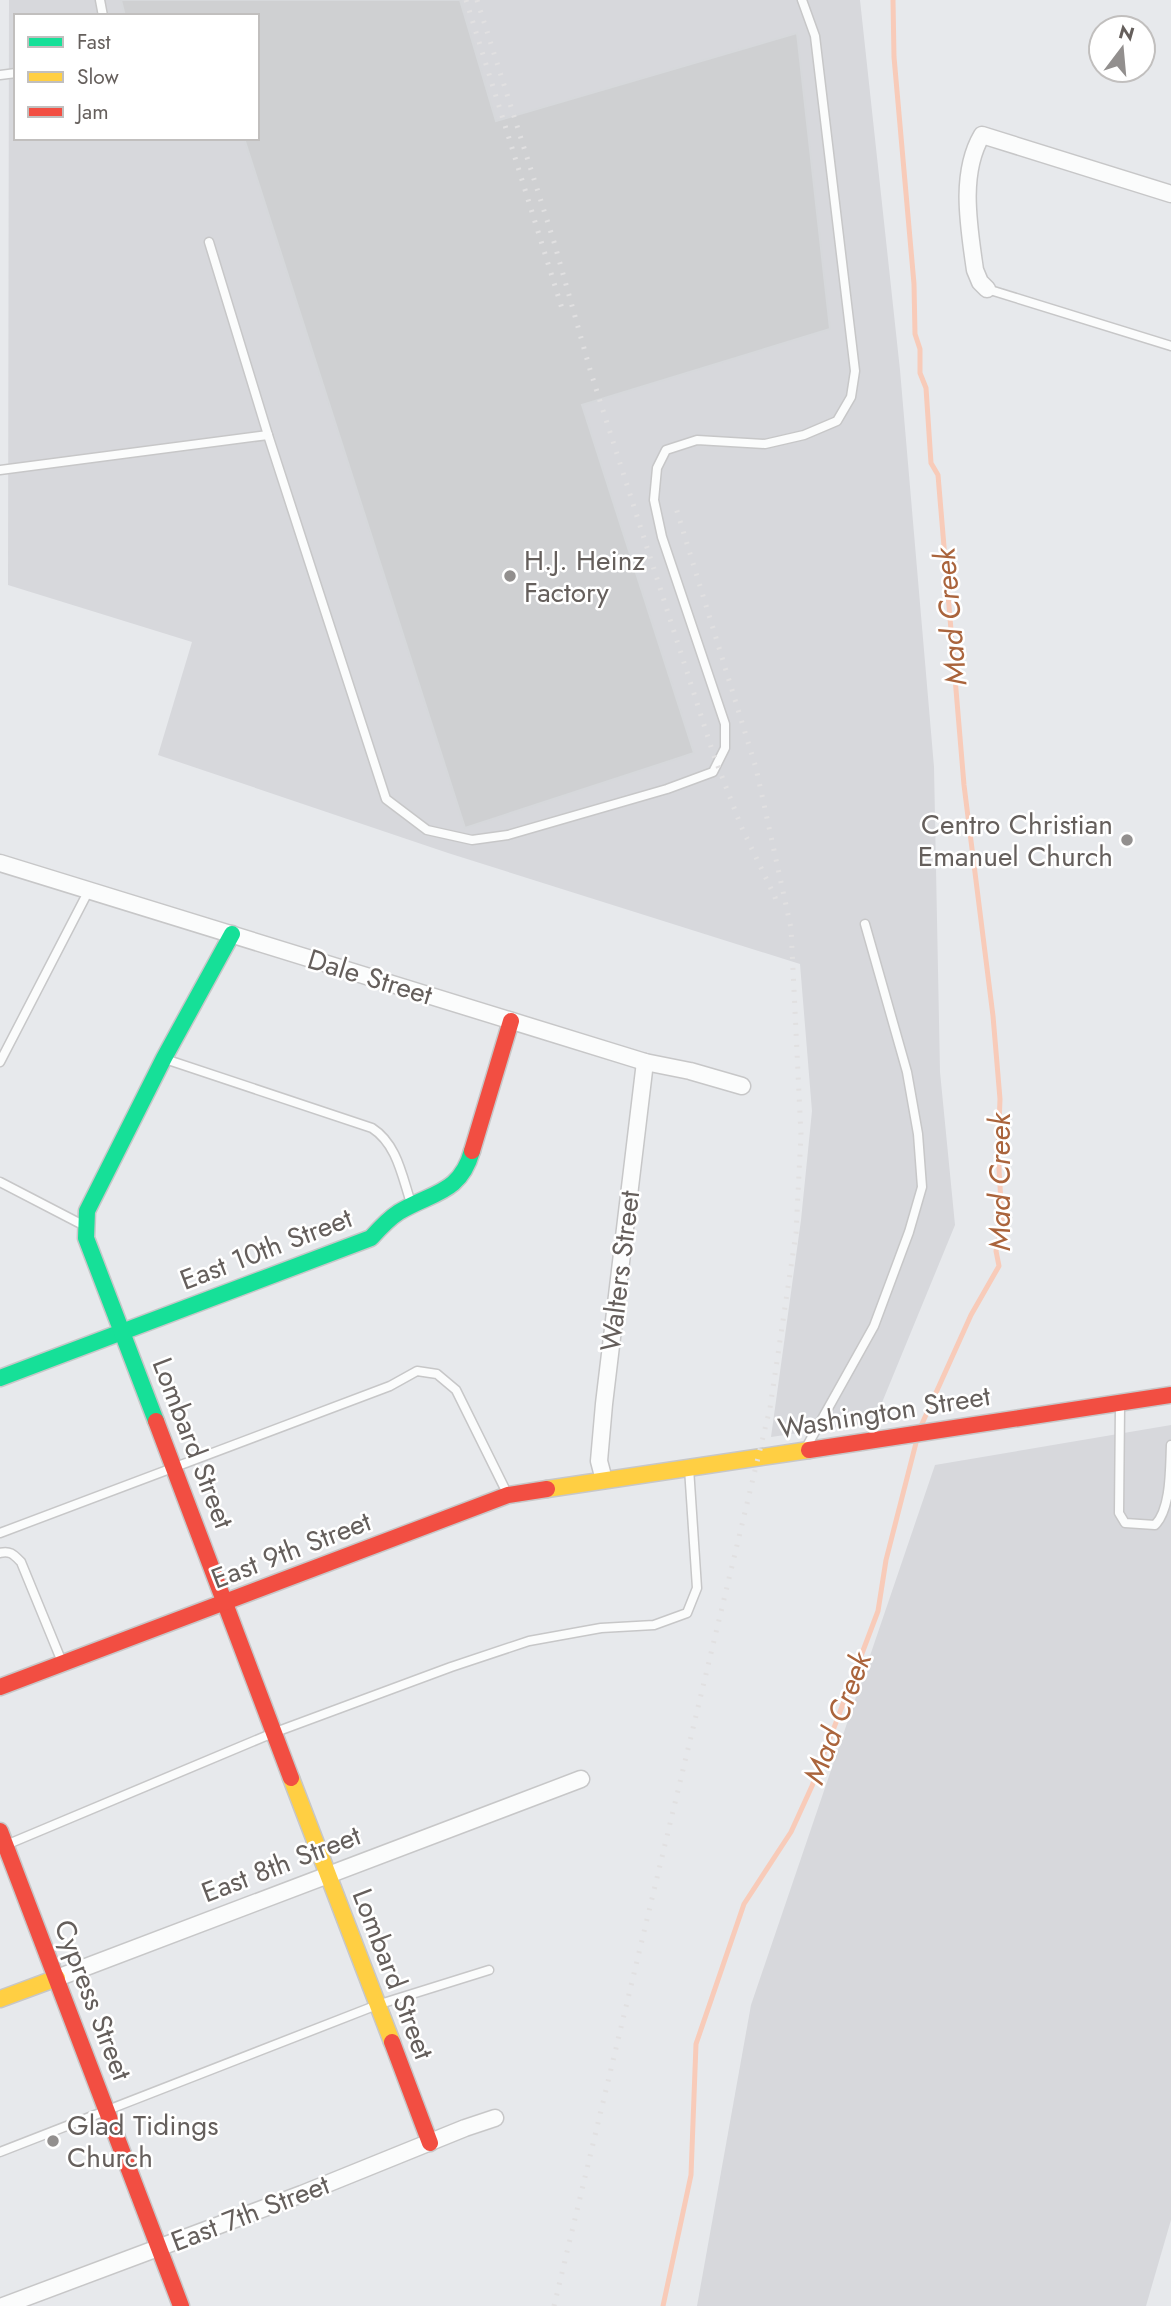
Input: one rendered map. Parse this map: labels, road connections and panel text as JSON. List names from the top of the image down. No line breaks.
{"streets":{"street":["Dale Street","East 10th Street","Walters Street","Washington Street","Lombard Street","East 9th Street","East 8th Street","Cypress Street","East 7th Street"]},"crossings":[["Dale Street","East 10th Street"],["Dale Street","Walters Street"],["East 10th Street","Lombard Street"],["Walters Street","Washington Street"],["Walters Street","East 9th Street"],["Washington Street","East 9th Street"],["Lombard Street","East 9th Street"],["Lombard Street","East 8th Street"],["Lombard Street","East 7th Street"],["East 8th Street","Cypress Street"],["Cypress Street","East 7th Street"]],"water":["Mad Creek"],"places":["H.J. Heinz Factory","Centro Christian Emanuel Church","Glad Tidings Church"],"legend":["Fast","Slow","Jam"],"north":"top"}
